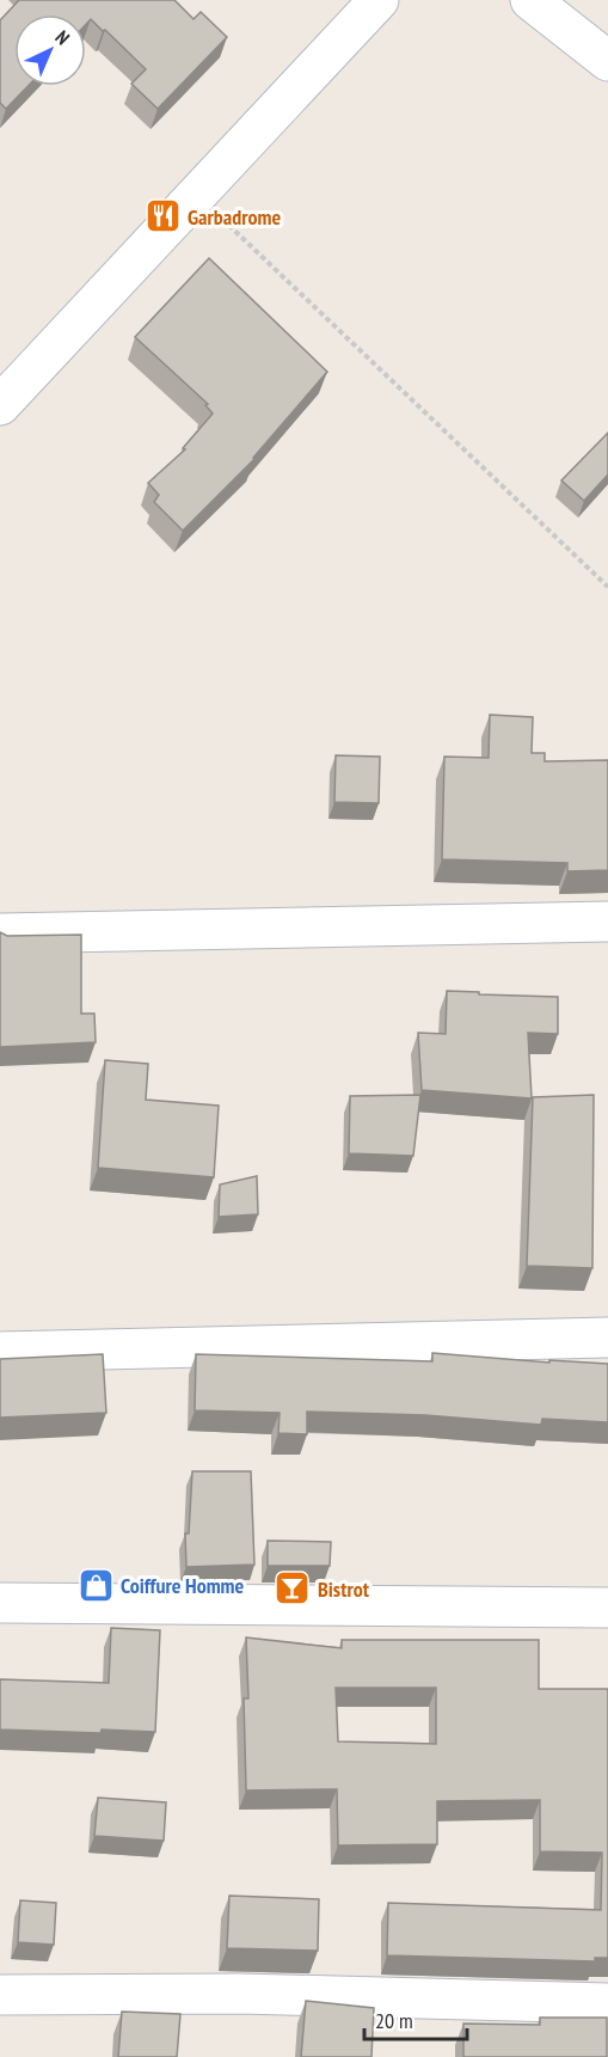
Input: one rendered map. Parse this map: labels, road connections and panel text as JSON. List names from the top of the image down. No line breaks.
{"places":{"restaurant":["Garbadrome"],"shop":["Coiffure Homme"],"bar":["Bistrot"]},"scale_bar":"20 m","north":"top right"}
